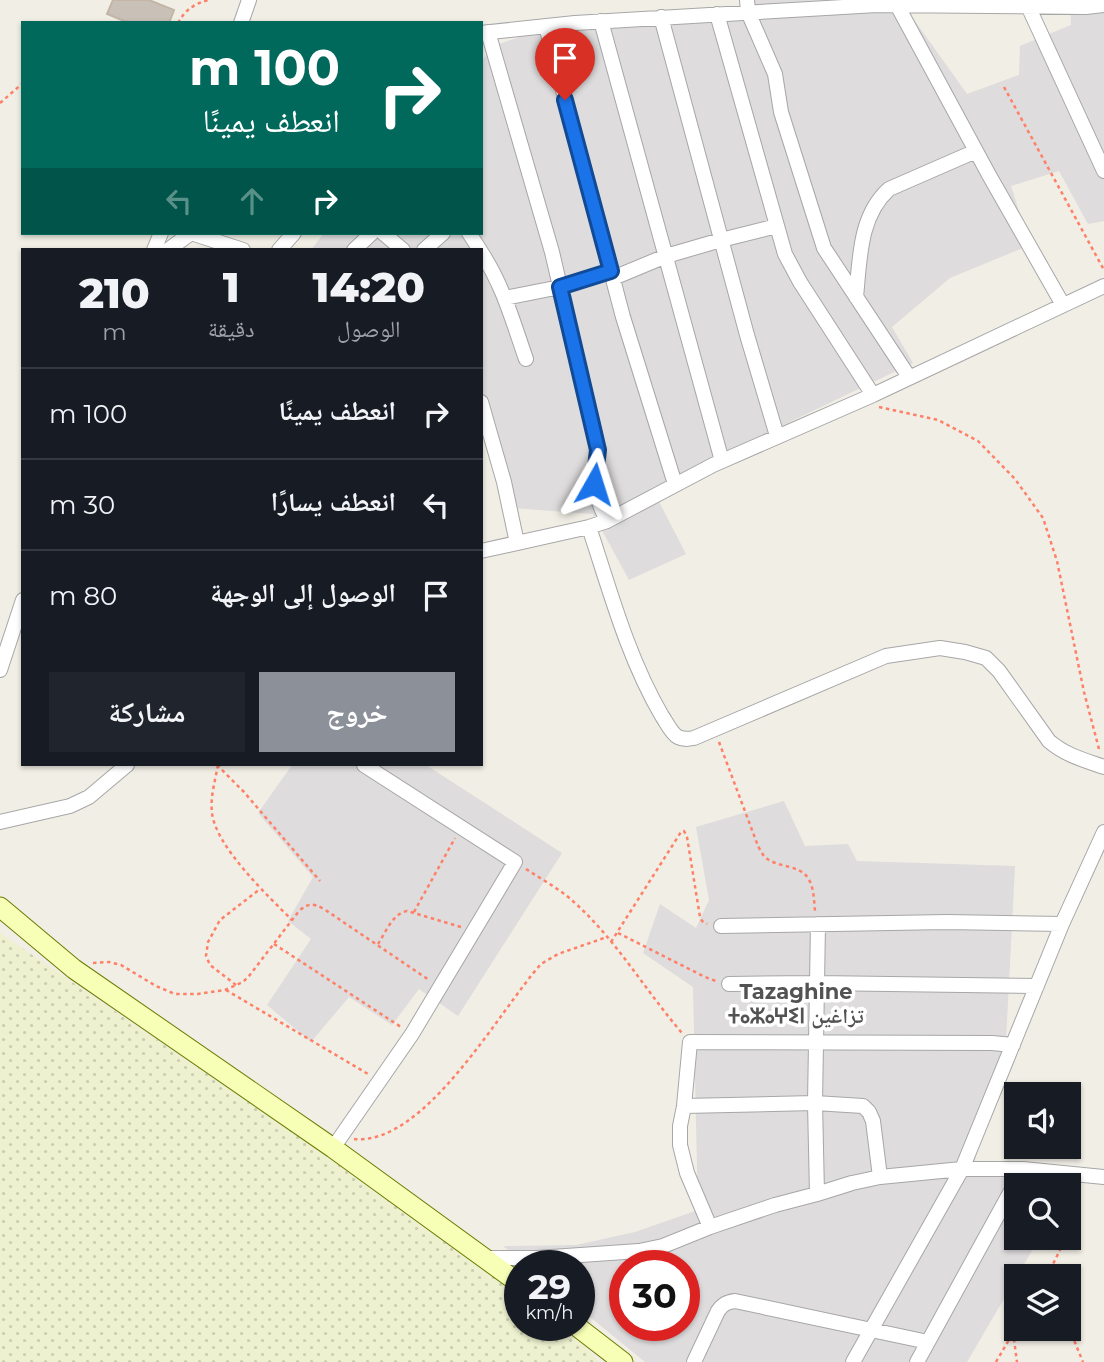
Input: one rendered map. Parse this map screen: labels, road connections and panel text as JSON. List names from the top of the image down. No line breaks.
{"districts":["Tazaghine ⵜⴰⵣⴰⵖⵉⵏ تزاغين"],"page":{"turn":["100 m","انعطف يمينًا"],"eta":["14:20","الوصول","1","دقيقة","210","m"],"list":[{"name":"انعطف يمينًا","value":"100 m"},{"name":"انعطف يسارًا","value":"30 m"},{"name":"الوصول إلى الوجهة","value":"80 m"}],"buttons":["خروج","مشاركة"],"speed":"29 km/h","limit":"30"}}
